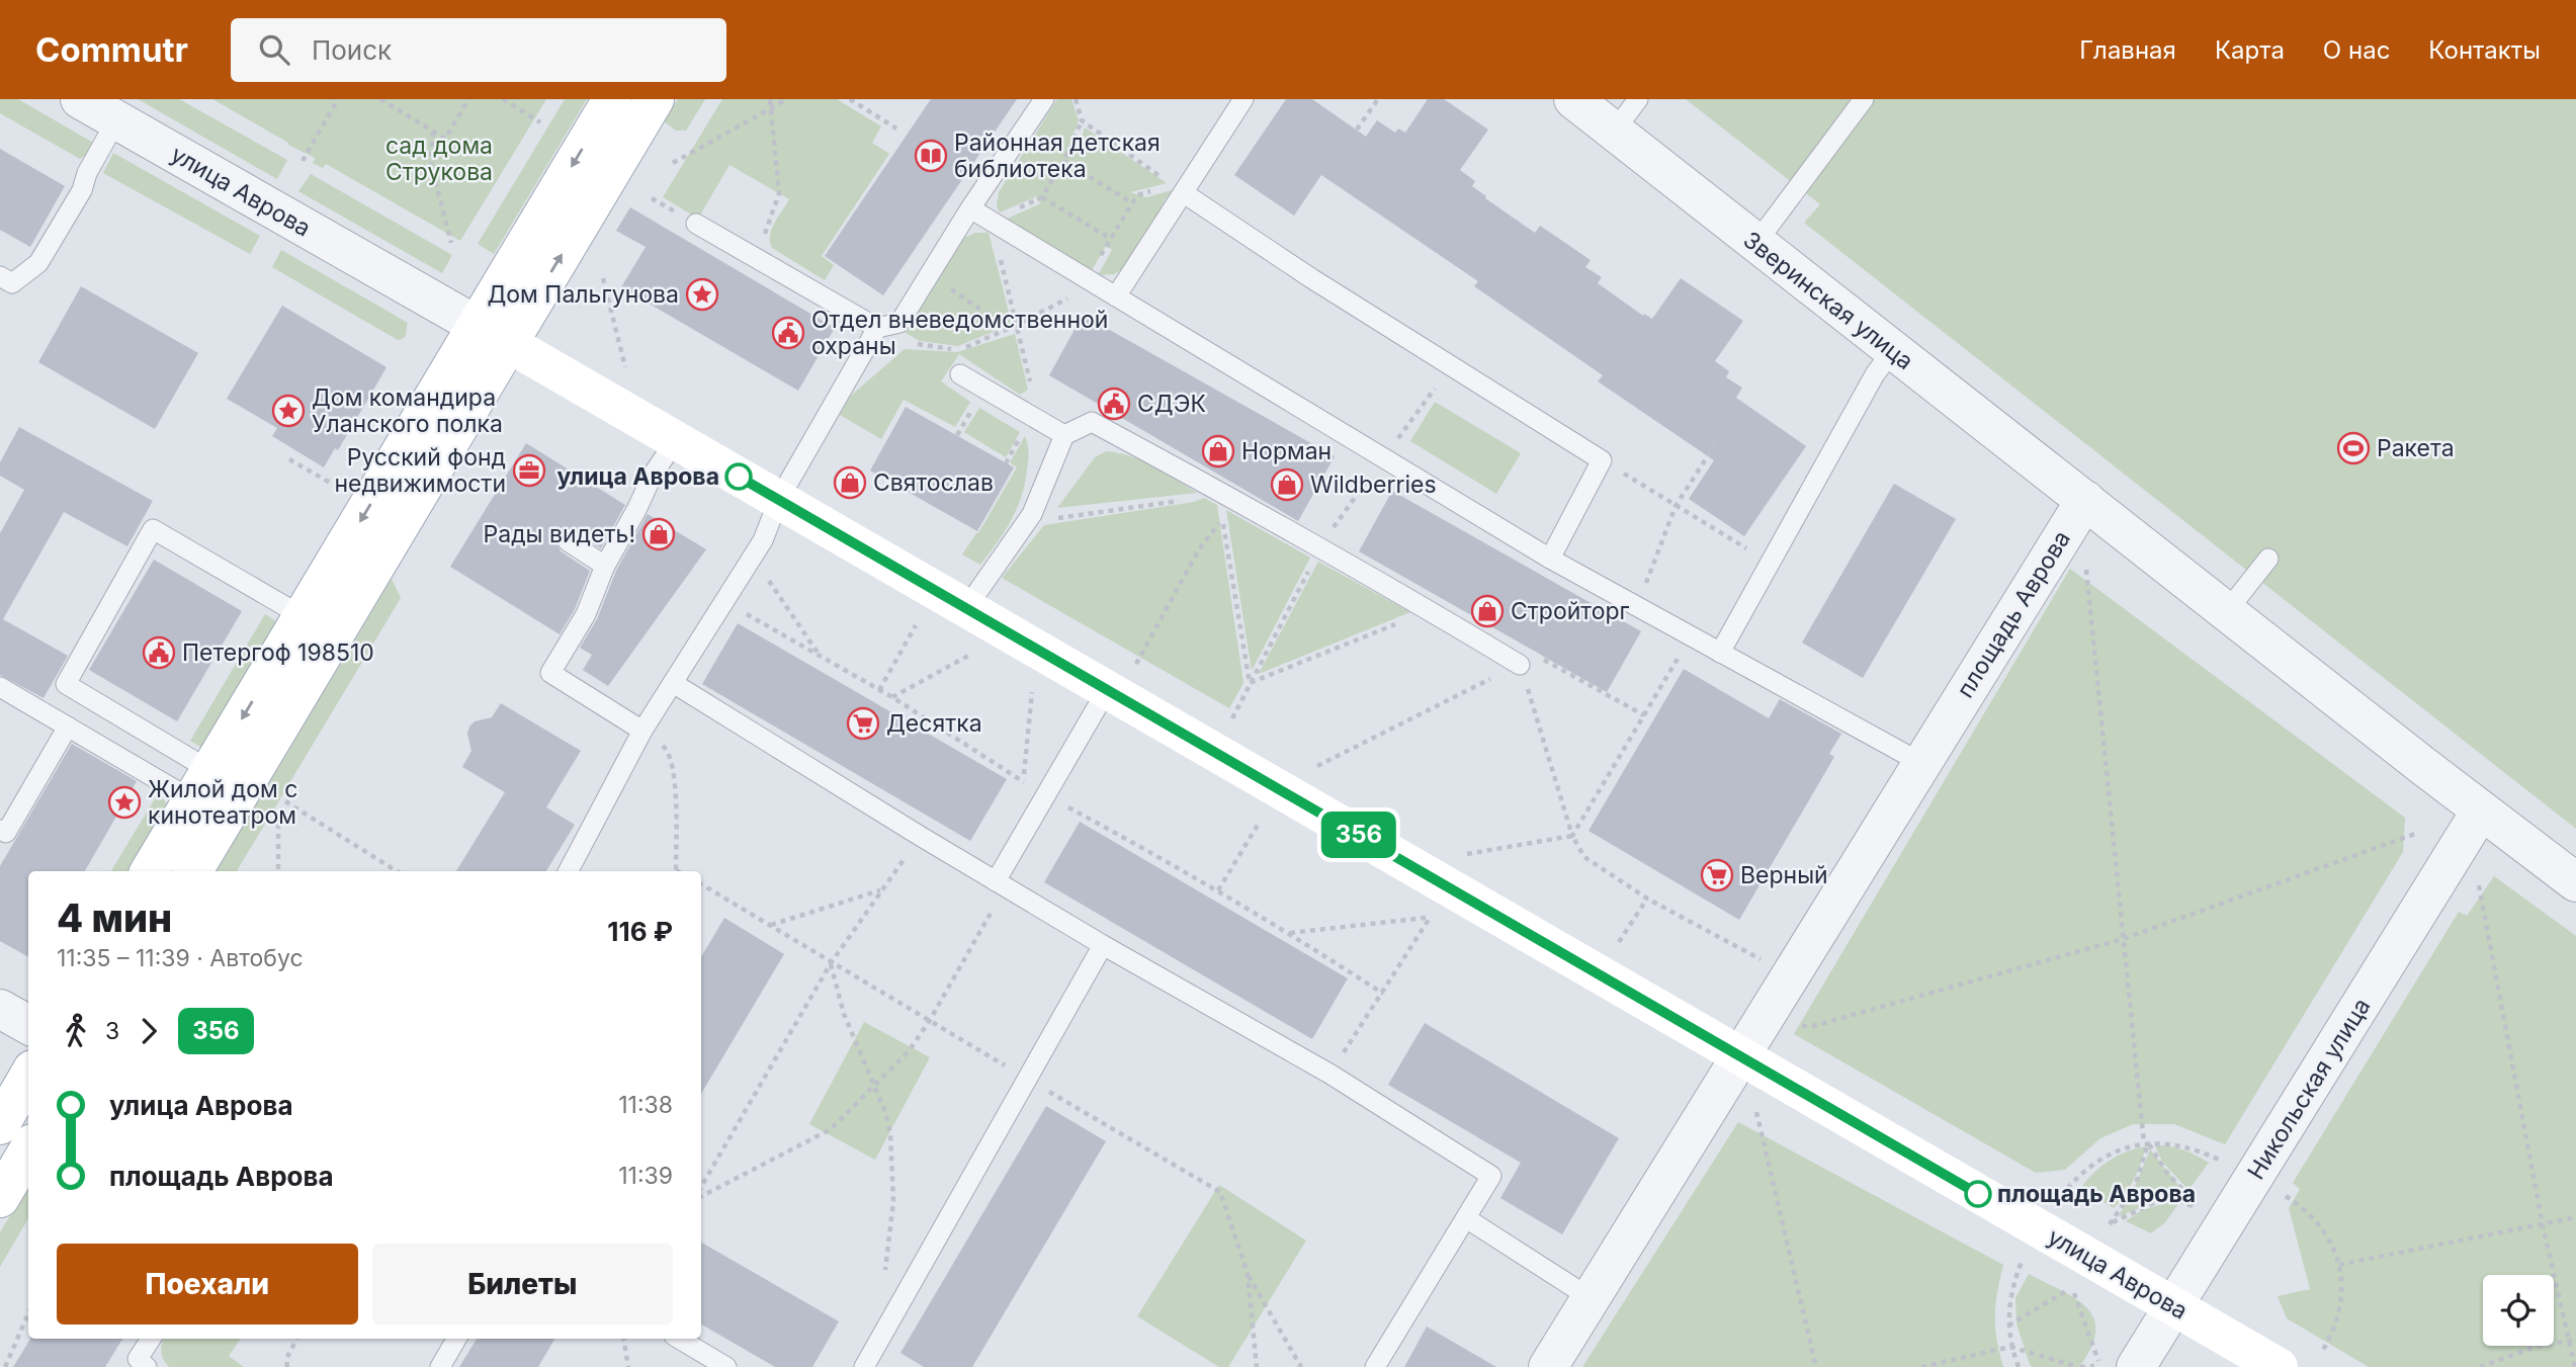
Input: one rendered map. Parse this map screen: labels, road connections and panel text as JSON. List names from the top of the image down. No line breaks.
{"streets":{"street":["улица Аврова","Зверинская улица","площадь Аврова","Никольская улица"]},"crossings":[["улица Аврова","площадь Аврова"],["улица Аврова","Никольская улица"],["Зверинская улица","площадь Аврова"]],"parks":["сад дома Струкова"],"places":{"library":["Районная детская библиотека"],"place":["Дом Пальгунова","Дом командира Уланского полка","Жилой дом с кинотеатром"],"public building":["Отдел вневедомственной охраны","СДЭК","Петергоф 198510"],"sports":["Ракета"],"shop":["Норман","Святослав","Wildberries","Рады видеть!","Стройторг"],"office":["Русский фонд недвижимости"],"other":["улица Аврова","площадь Аврова"],"supermarket":["Десятка","Верный"]},"lines":["bus line 356"],"page":{"header":"Commutr","search":"Поиск","nav":["Главная","Карта","О нас","Контакты"],"on_map":"356","heading":["4 мин","11:35 – 11:39 · Автобус","116 ₽"],"legs":["3","356"],"list":[{"name":"улица Аврова","value":"11:38"},{"name":"площадь Аврова","value":"11:39"}],"buttons":["Поехали","Билеты"]}}
